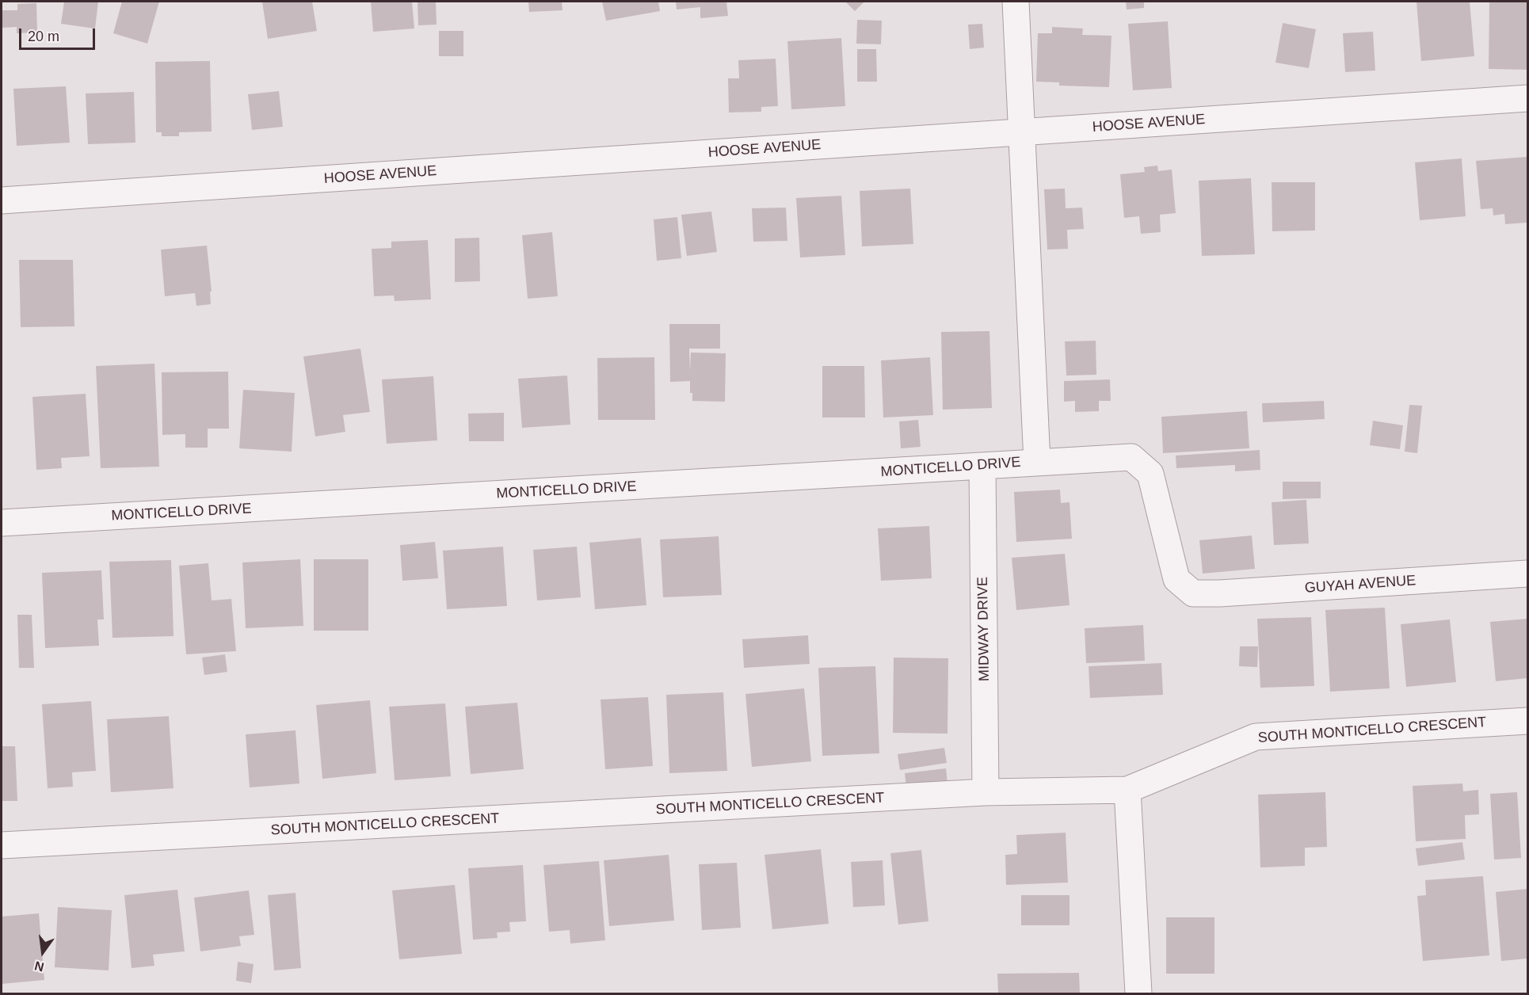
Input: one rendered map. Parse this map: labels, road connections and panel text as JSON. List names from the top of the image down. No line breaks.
{"streets":{"street":["HOOSE AVENUE","MONTICELLO DRIVE","GUYAH AVENUE","MIDWAY DRIVE","SOUTH MONTICELLO CRESCENT"]},"crossings":[["MONTICELLO DRIVE","GUYAH AVENUE"],["MONTICELLO DRIVE","MIDWAY DRIVE"],["MIDWAY DRIVE","SOUTH MONTICELLO CRESCENT"]],"scale_bar":"20 m","north":"bottom"}
